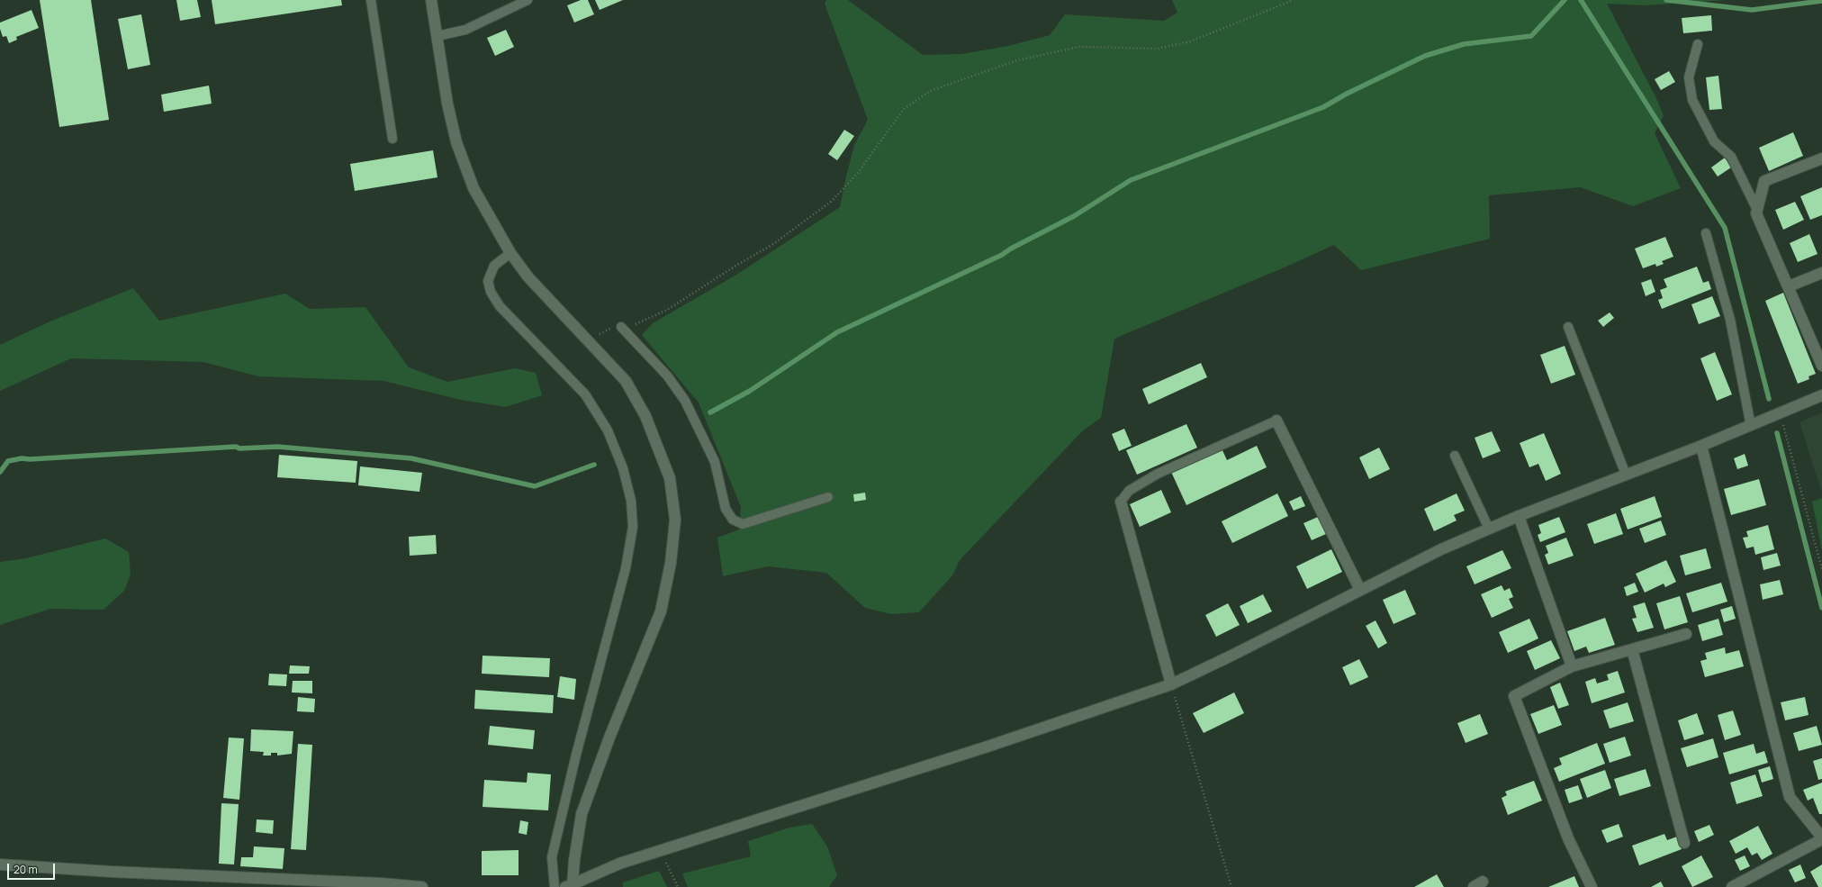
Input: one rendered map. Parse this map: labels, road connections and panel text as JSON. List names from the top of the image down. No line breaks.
{"scale_bar":"20 m"}
